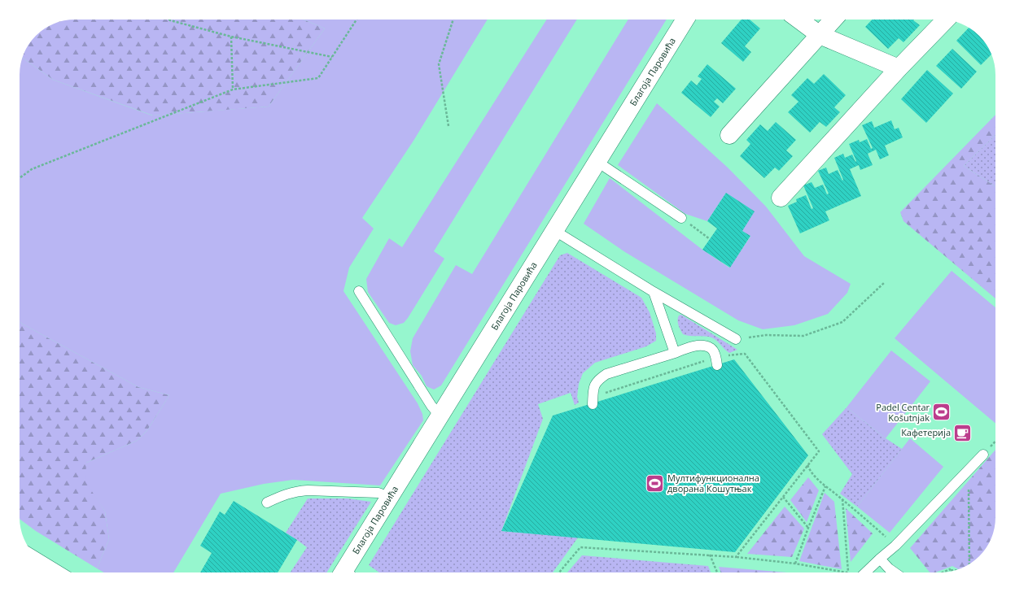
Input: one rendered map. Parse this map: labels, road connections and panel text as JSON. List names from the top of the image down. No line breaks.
{"streets":{"main road":["Благоја Паровића"]},"places":{"sports":["Padel Centar Košutnjak","Мултифункционална дворана Кошутњак"],"cafe":["Кафетерија"]}}
